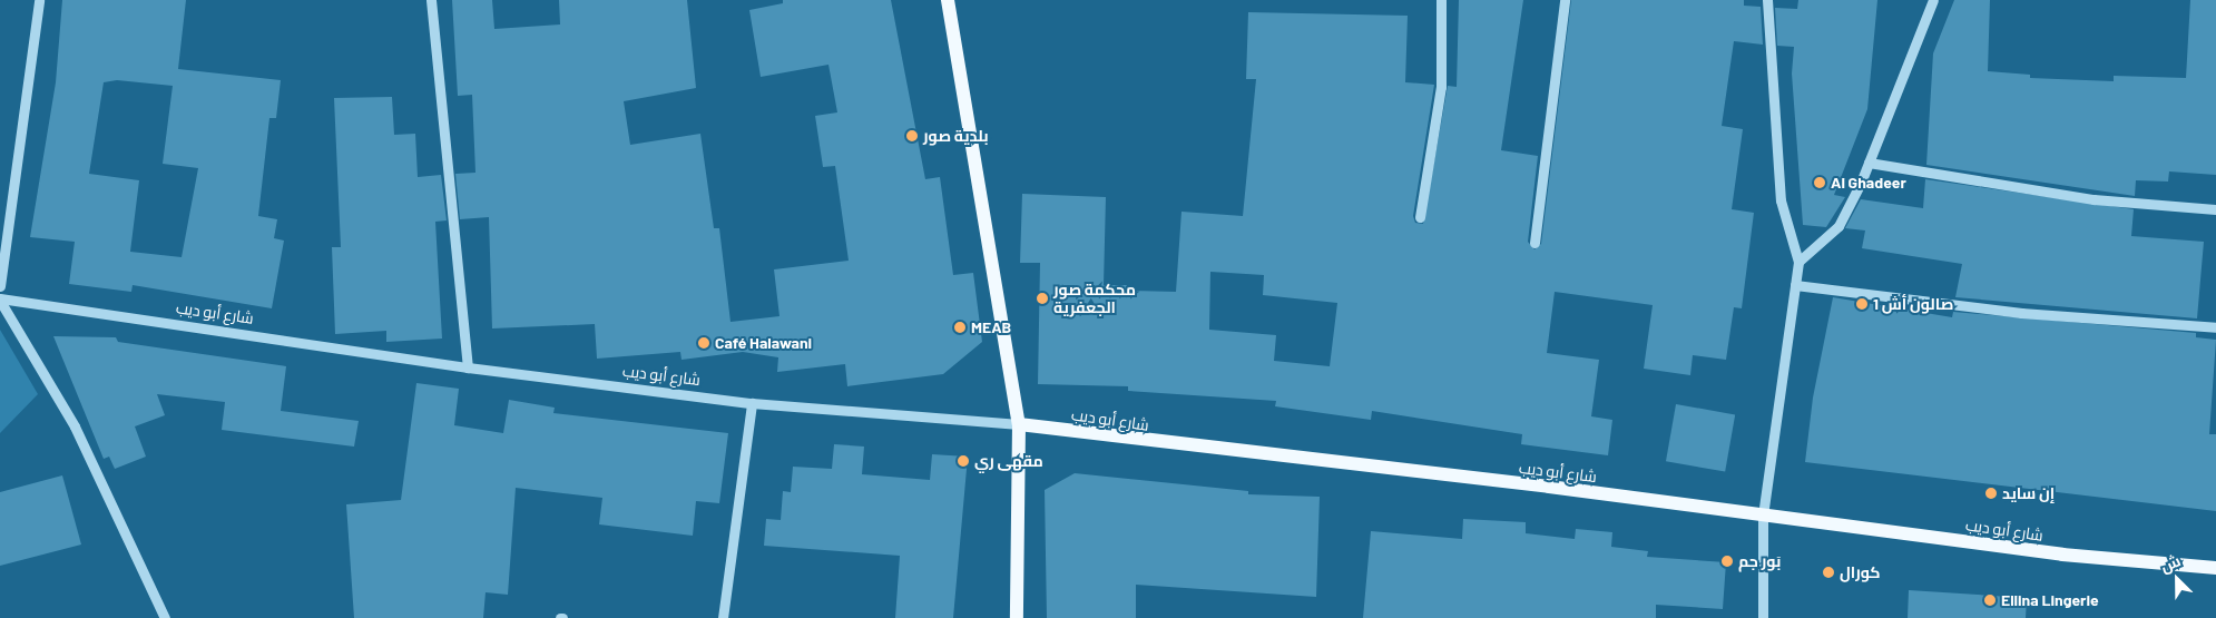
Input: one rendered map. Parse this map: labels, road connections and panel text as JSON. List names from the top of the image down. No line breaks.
{"streets":{"main road":["شارع أبو ديب"]},"places":["بلدية صور","Al Ghadeer","محكمة صور الجعفرية","صالون أش 1","MEAB","Café Halawani","مقهى ري","إن سايد","بَور جم","كورال","Ellina Lingerie"],"north":"top left"}
